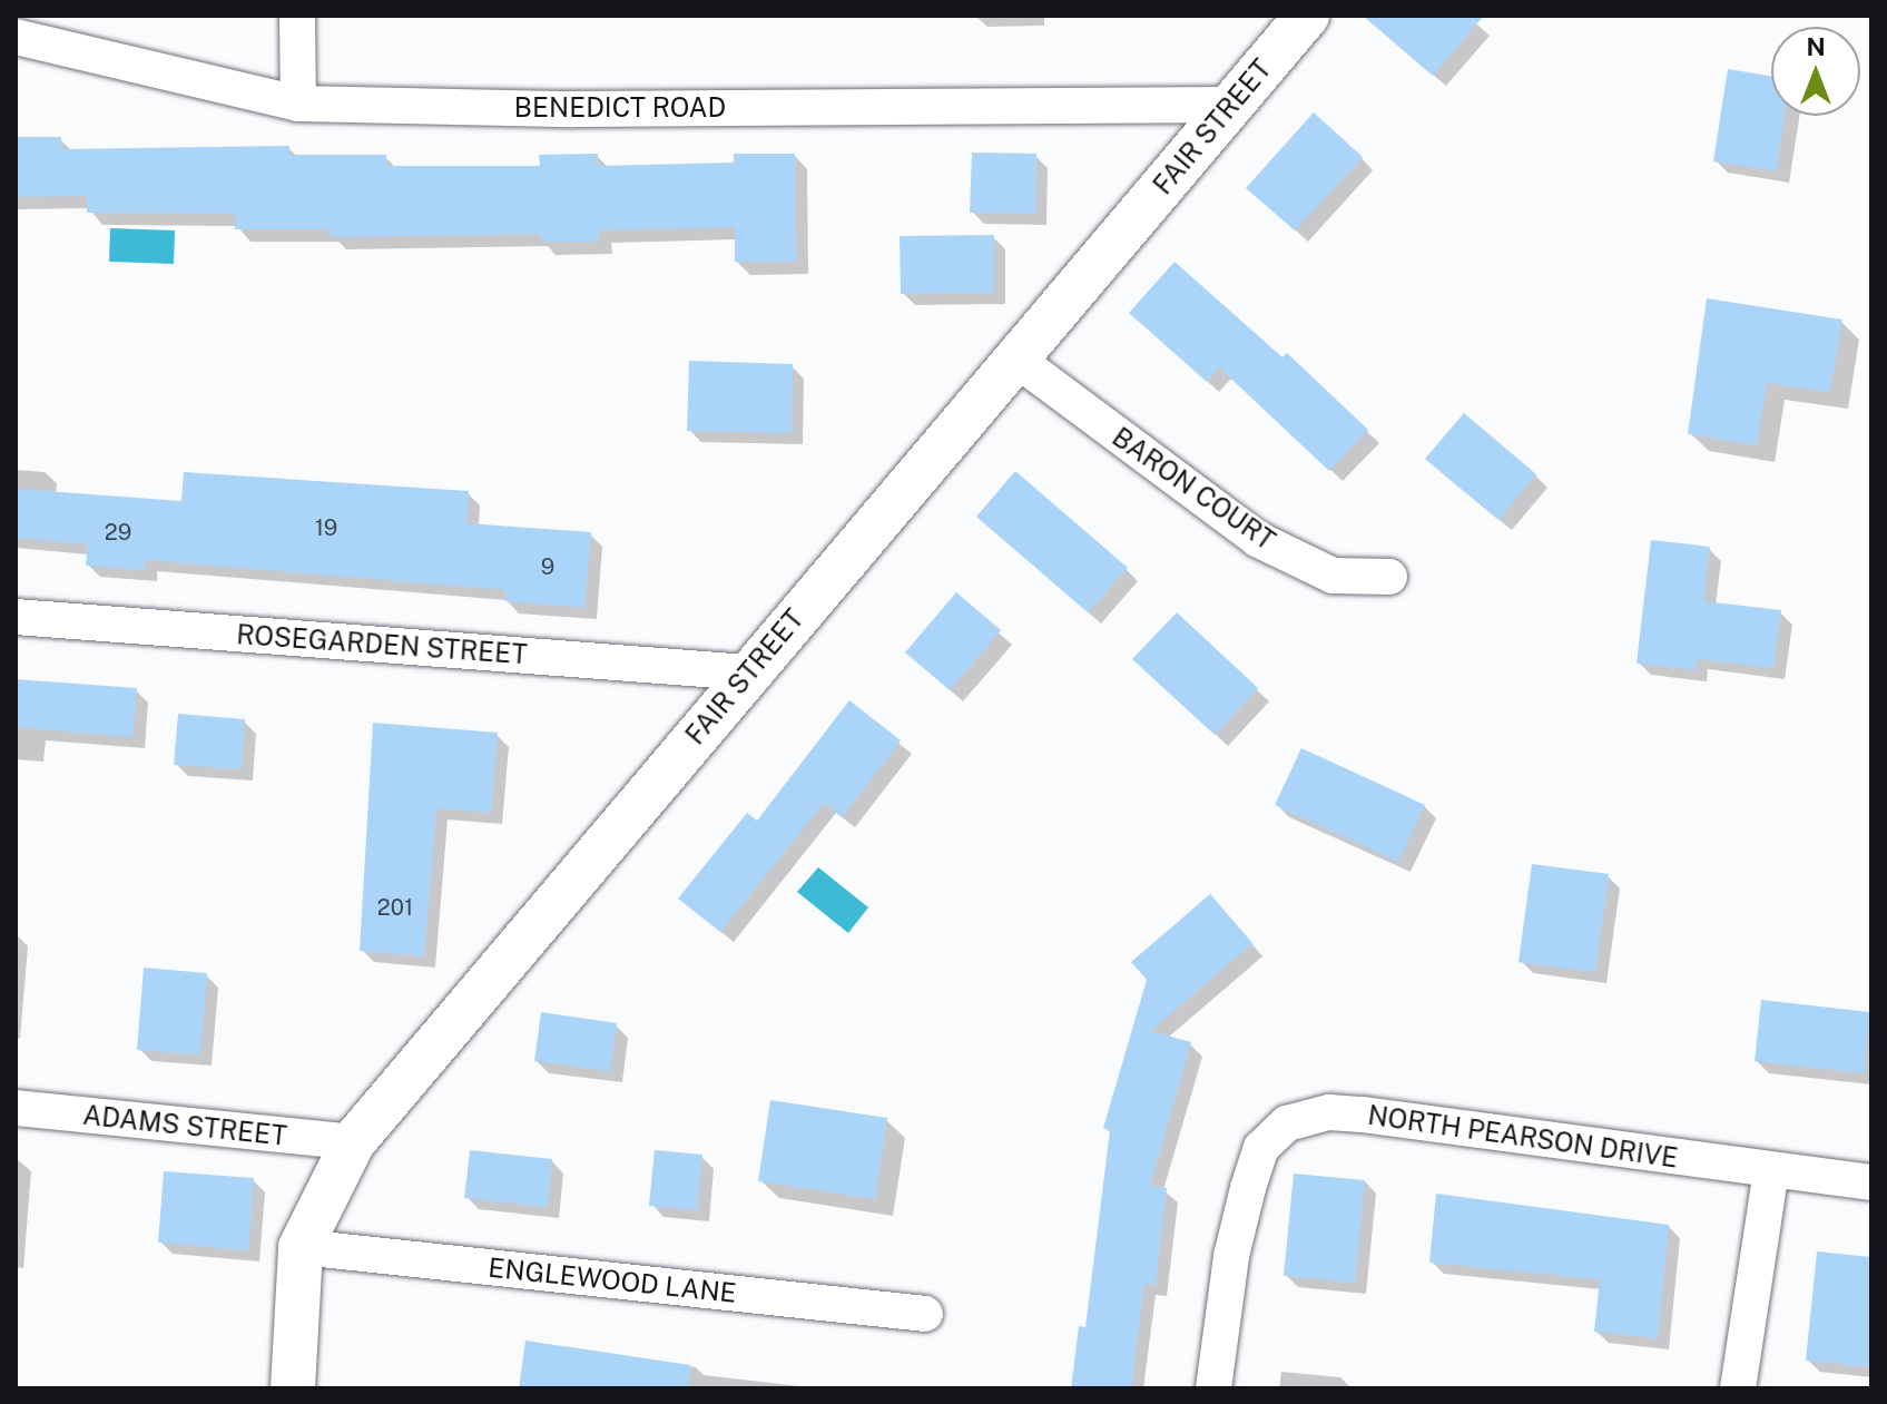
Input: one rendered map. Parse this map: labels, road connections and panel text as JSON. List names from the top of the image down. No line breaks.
{"streets":{"street":["BENEDICT ROAD","FAIR STREET","BARON COURT","ROSEGARDEN STREET","ADAMS STREET","NORTH PEARSON DRIVE","ENGLEWOOD LANE"]},"crossings":[["BENEDICT ROAD","FAIR STREET"],["FAIR STREET","BARON COURT"],["FAIR STREET","ROSEGARDEN STREET"],["FAIR STREET","ADAMS STREET"],["FAIR STREET","ENGLEWOOD LANE"]],"house_numbers":["19","29","9","201"],"north":"top"}
